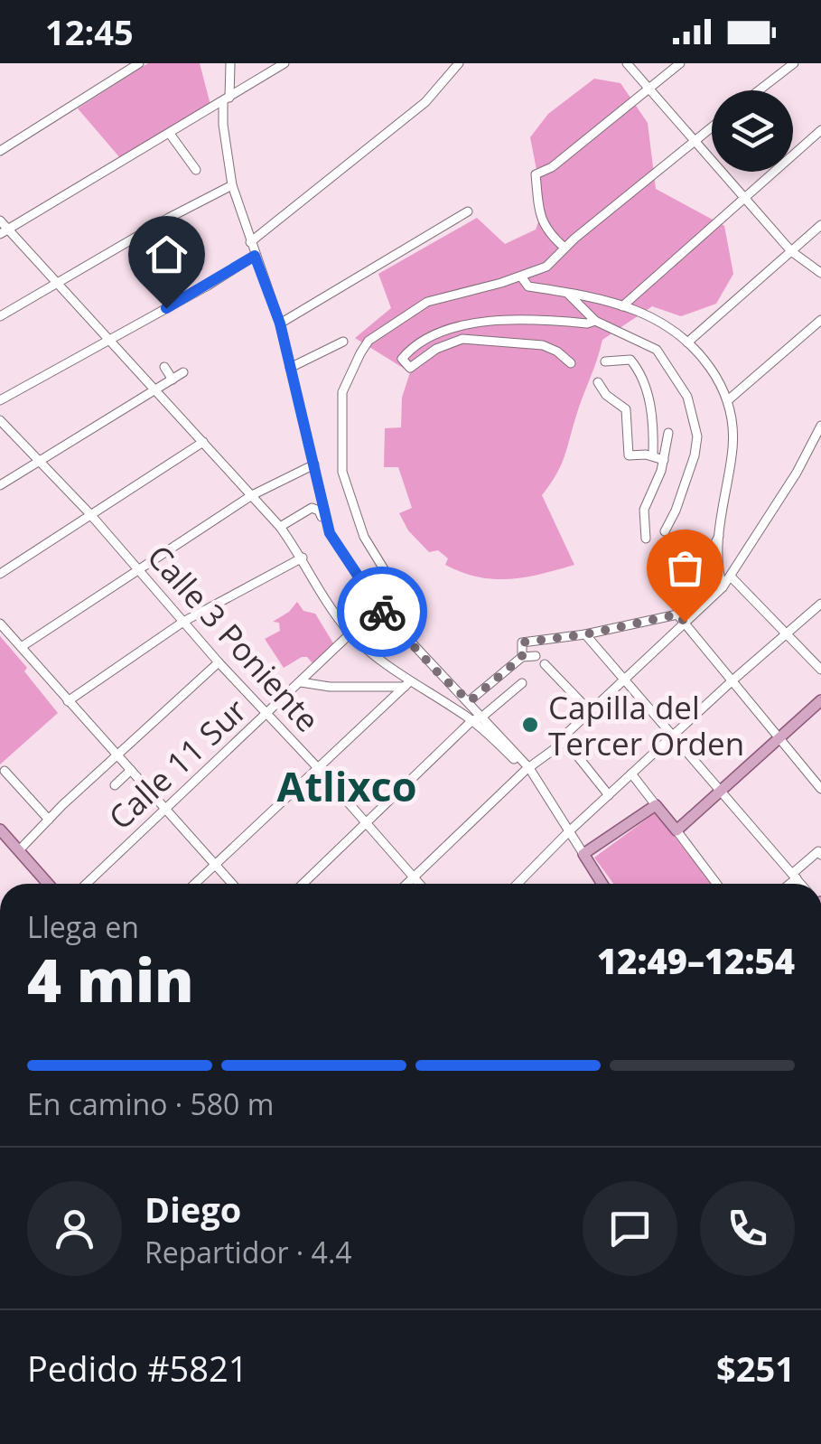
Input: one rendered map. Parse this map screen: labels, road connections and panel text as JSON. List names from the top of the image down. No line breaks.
{"streets":{"street":["Calle 3 Poniente","Calle 11 Sur"]},"crossings":[["Calle 3 Poniente","Calle 11 Sur"]],"districts":["Atlixco"],"places":["Capilla del Tercer Orden"],"page":{"status":"12:45","heading":["4 min","Llega en","12:49–12:54"],"panel":["Diego","Repartidor · 4.4","Pedido #5821","$251"],"bar":"En camino · 580 m"}}
